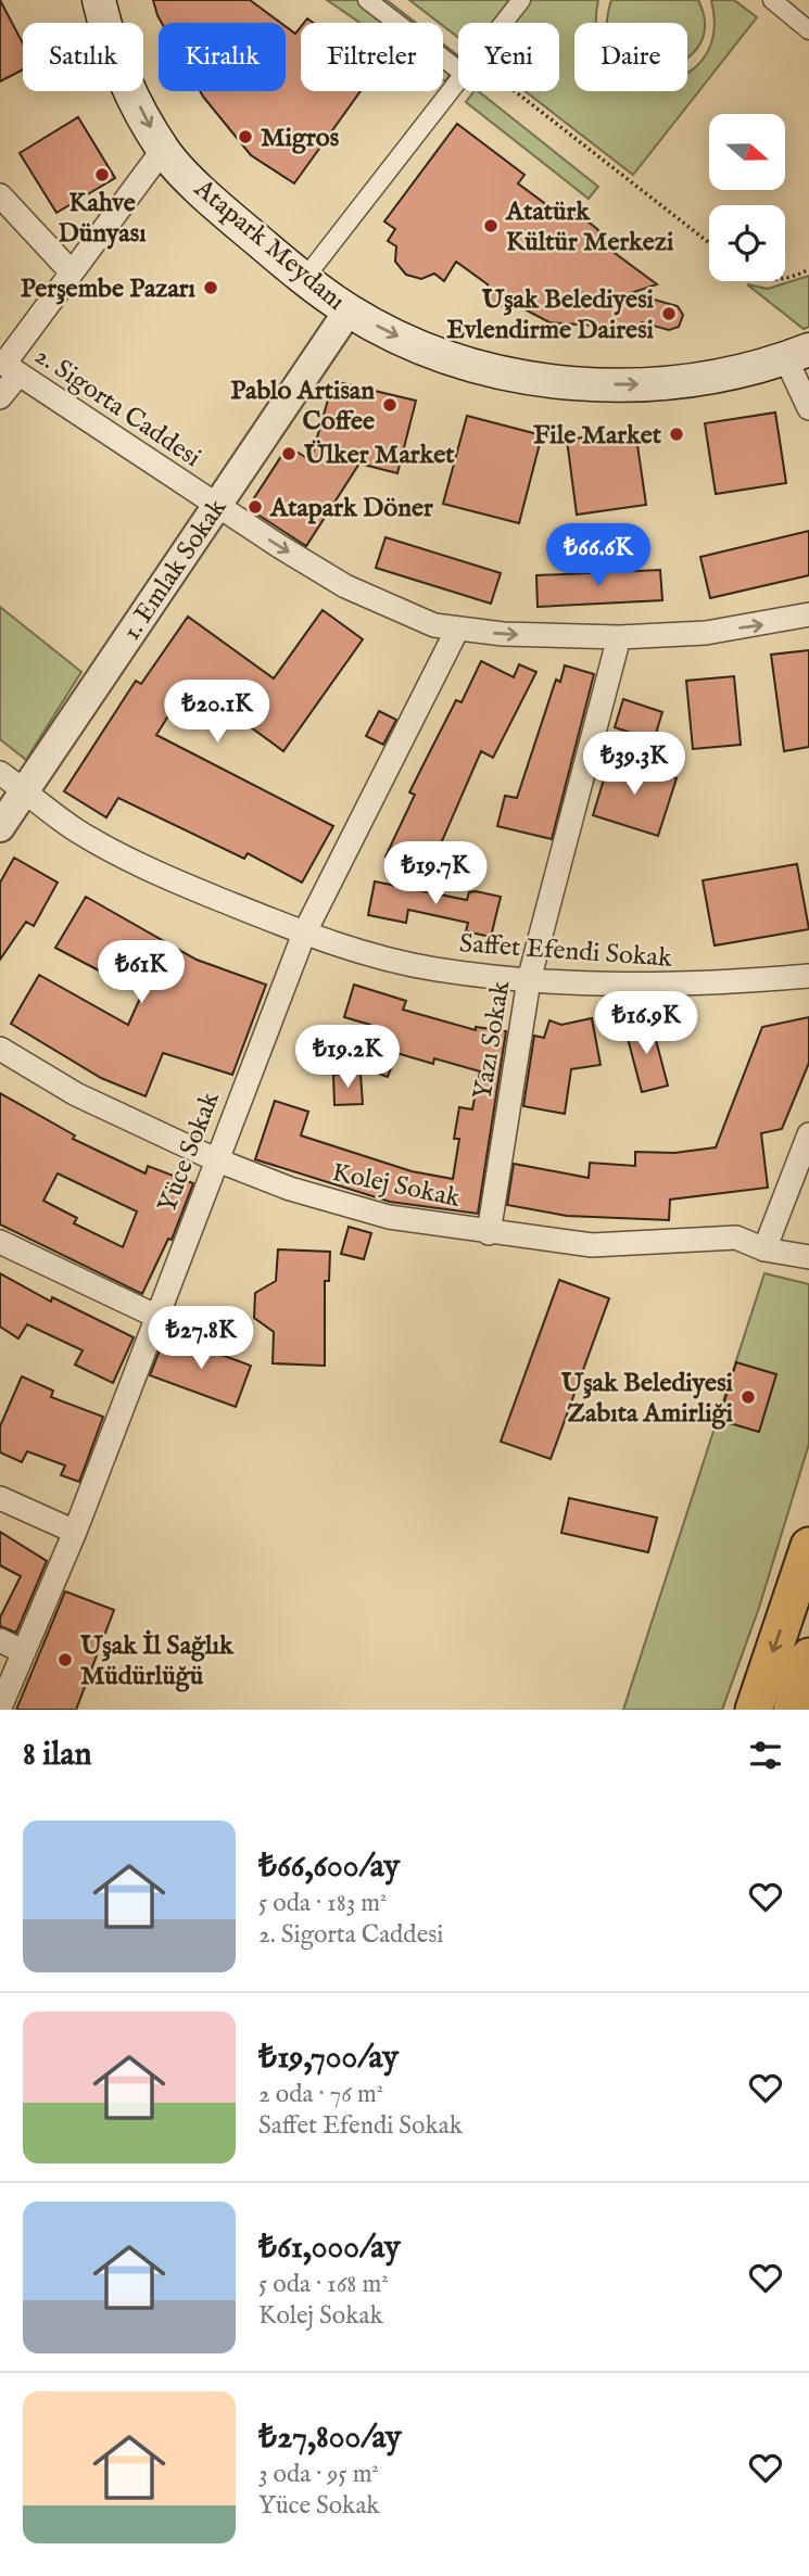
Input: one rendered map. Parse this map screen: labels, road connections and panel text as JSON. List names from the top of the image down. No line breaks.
{"streets":{"main road":["Atapark Meydanı"],"street":["2. Sigorta Caddesi","1. Emlak Sokak","Saffet Efendi Sokak","Yazı Sokak","Yüce Sokak","Kolej Sokak"]},"crossings":[["Atapark Meydanı","1. Emlak Sokak"],["2. Sigorta Caddesi","1. Emlak Sokak"],["2. Sigorta Caddesi","Yazı Sokak"],["2. Sigorta Caddesi","Yüce Sokak"],["1. Emlak Sokak","Saffet Efendi Sokak"],["Saffet Efendi Sokak","Yazı Sokak"],["Saffet Efendi Sokak","Yüce Sokak"],["Yazı Sokak","Kolej Sokak"],["Yüce Sokak","Kolej Sokak"]],"one_way":["Atapark Meydanı","2. Sigorta Caddesi"],"places":["Migros","Kahve Dünyası","Atatürk Kültür Merkezi","Perşembe Pazarı","Uşak Belediyesi Evlendirme Dairesi","Pablo Artisan Coffee","File Market","Ülker Market","Atapark Döner","Uşak Belediyesi Zabıta Amirliği","Uşak İl Sağlık Müdürlüğü"],"north":"right","page":{"chip":["Satılık","Kiralık","Filtreler","Yeni","Daire"],"price":["₺66.6K","₺20.1K","₺39.3K","₺19.7K","₺61K","₺16.9K","₺19.2K","₺27.8K"],"heading":"8 ilan","list":[{"name":"₺66,600/ay","note":"5 oda · 183 m² · 2. Sigorta Caddesi"},{"name":"₺19,700/ay","note":"2 oda · 76 m² · Saffet Efendi Sokak"},{"name":"₺61,000/ay","note":"5 oda · 168 m² · Kolej Sokak"},{"name":"₺27,800/ay","note":"3 oda · 95 m² · Yüce Sokak"}]}}
